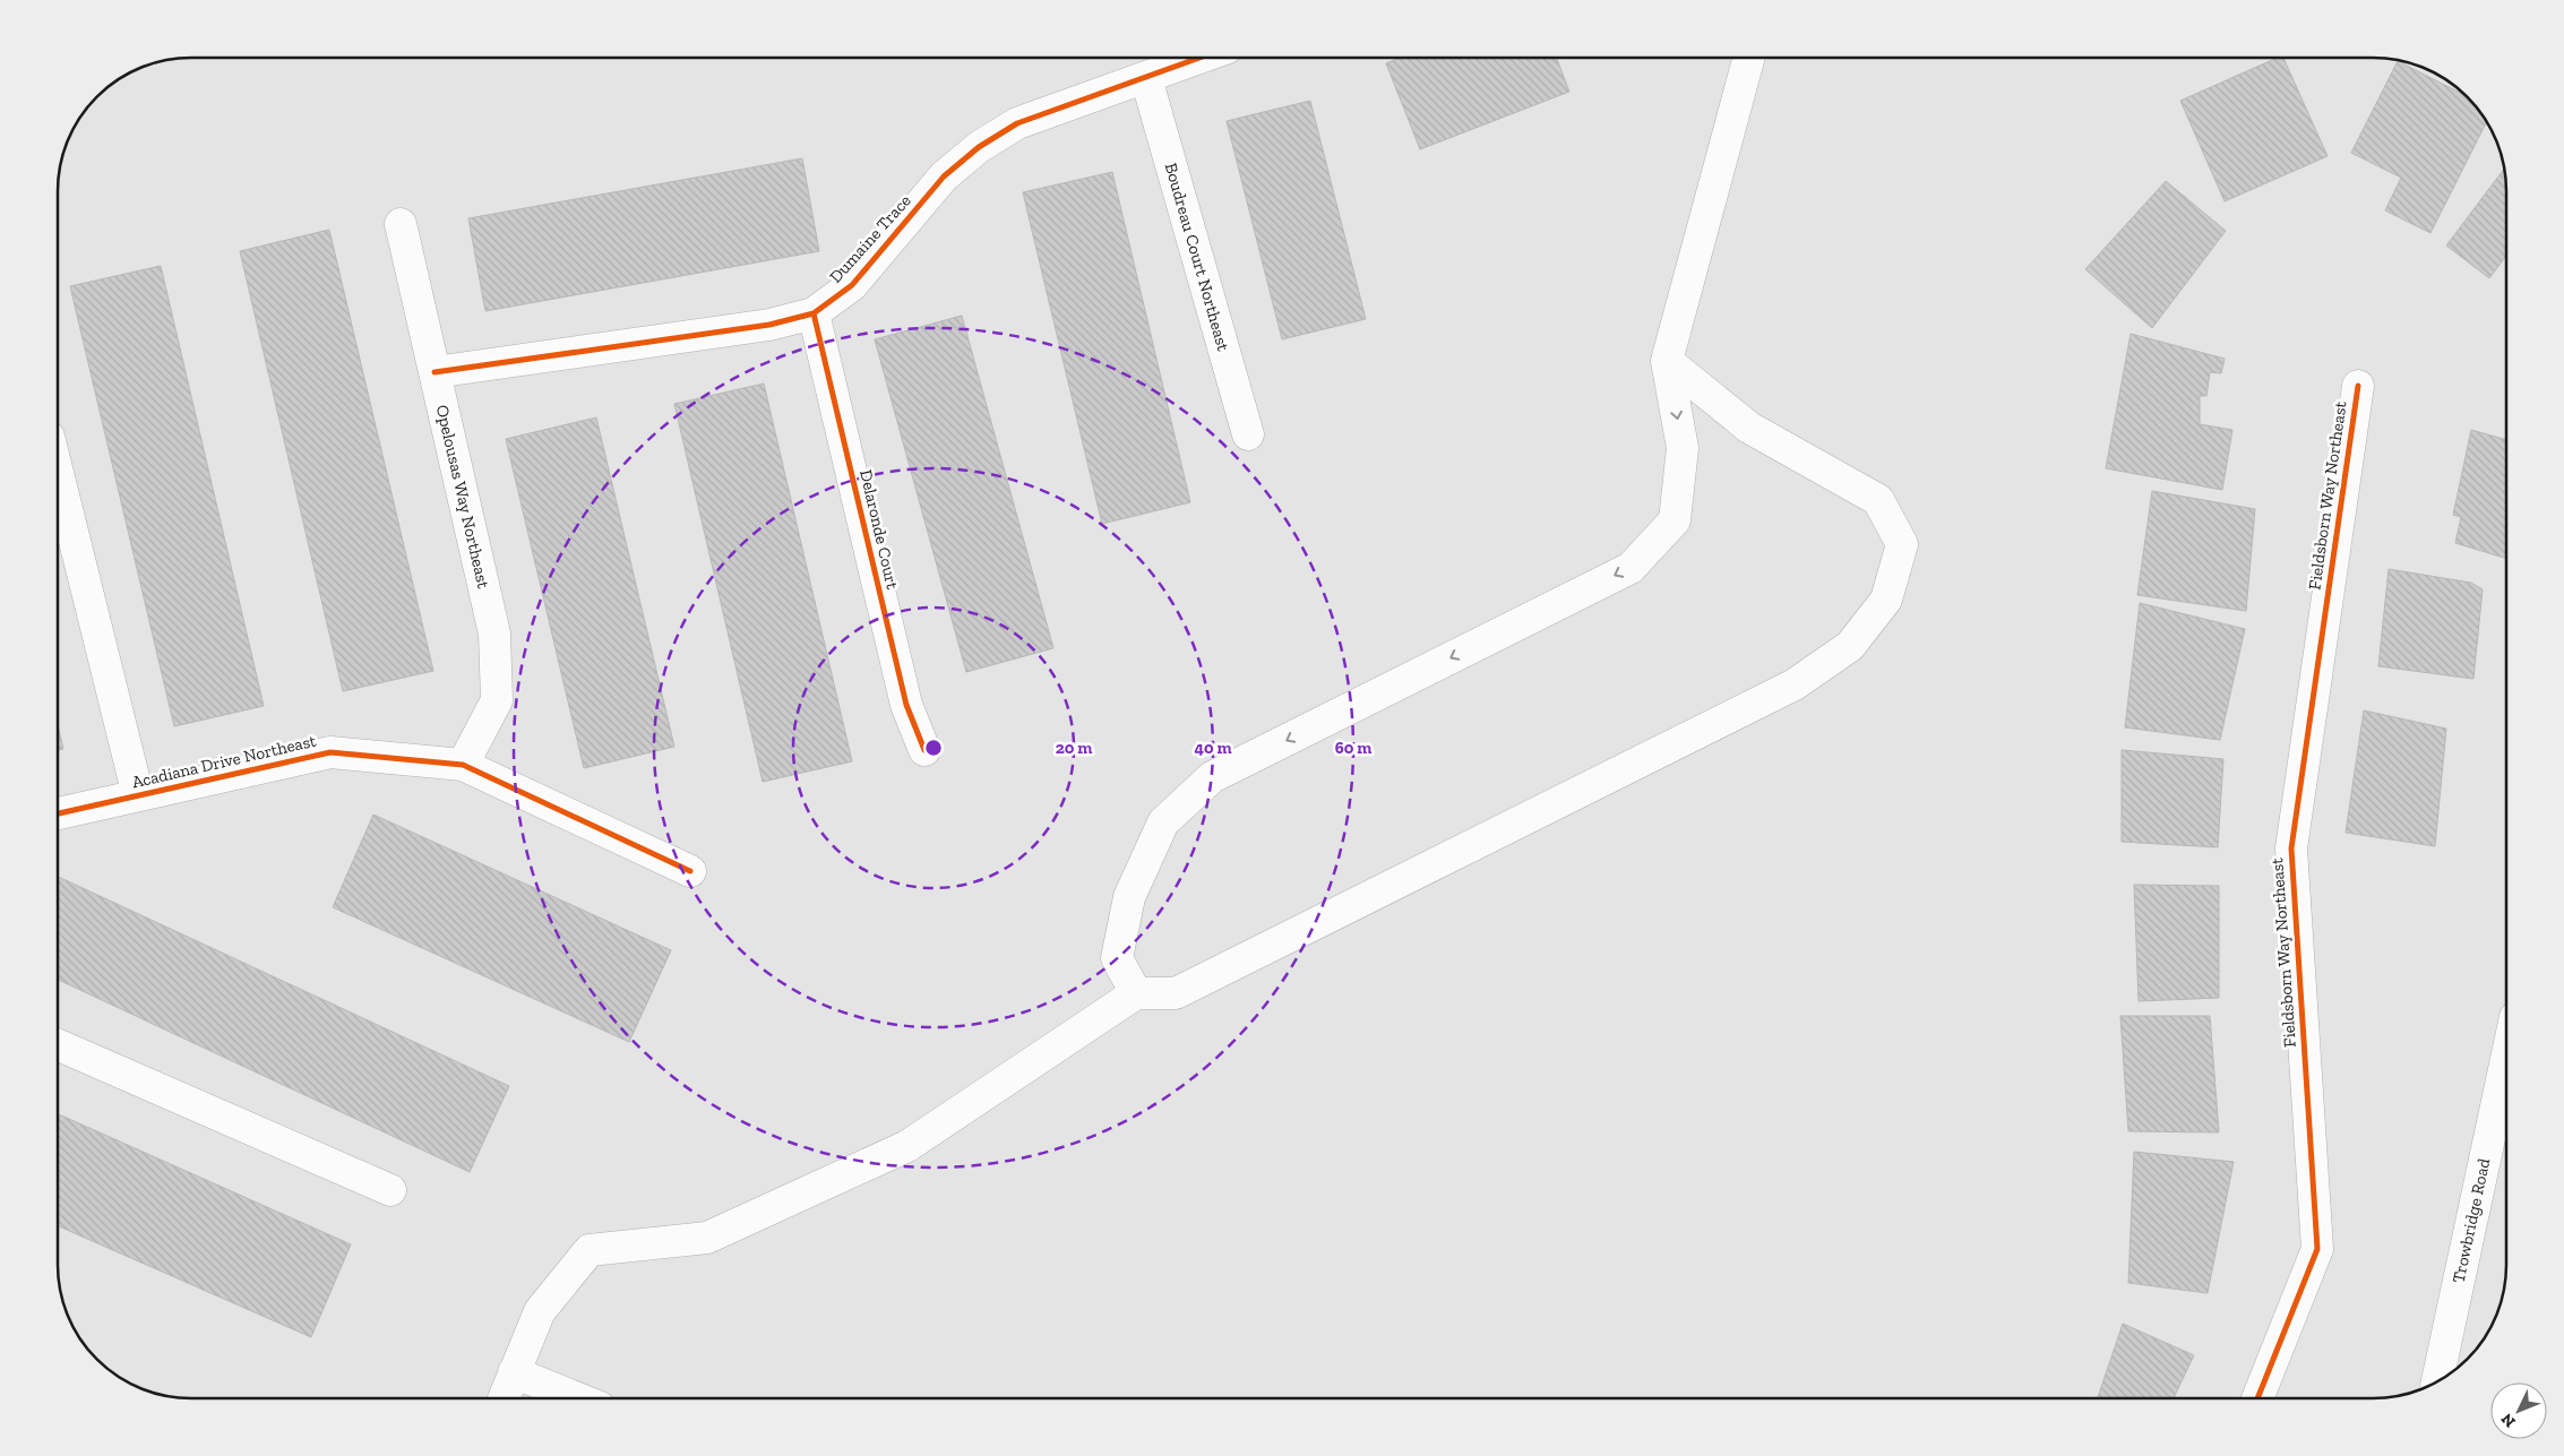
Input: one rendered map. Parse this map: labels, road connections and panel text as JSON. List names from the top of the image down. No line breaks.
{"streets":{"street":["Dumaine Trace","Boudreau Court Northeast","Fieldsborn Way Northeast","Opelousas Way Northeast","Delaronde Court","Acadiana Drive Northeast","Trowbridge Road"]},"crossings":[["Dumaine Trace","Boudreau Court Northeast"],["Dumaine Trace","Opelousas Way Northeast"],["Dumaine Trace","Delaronde Court"],["Opelousas Way Northeast","Acadiana Drive Northeast"]],"north":"bottom left","rings":["20 m","40 m","60 m"]}
